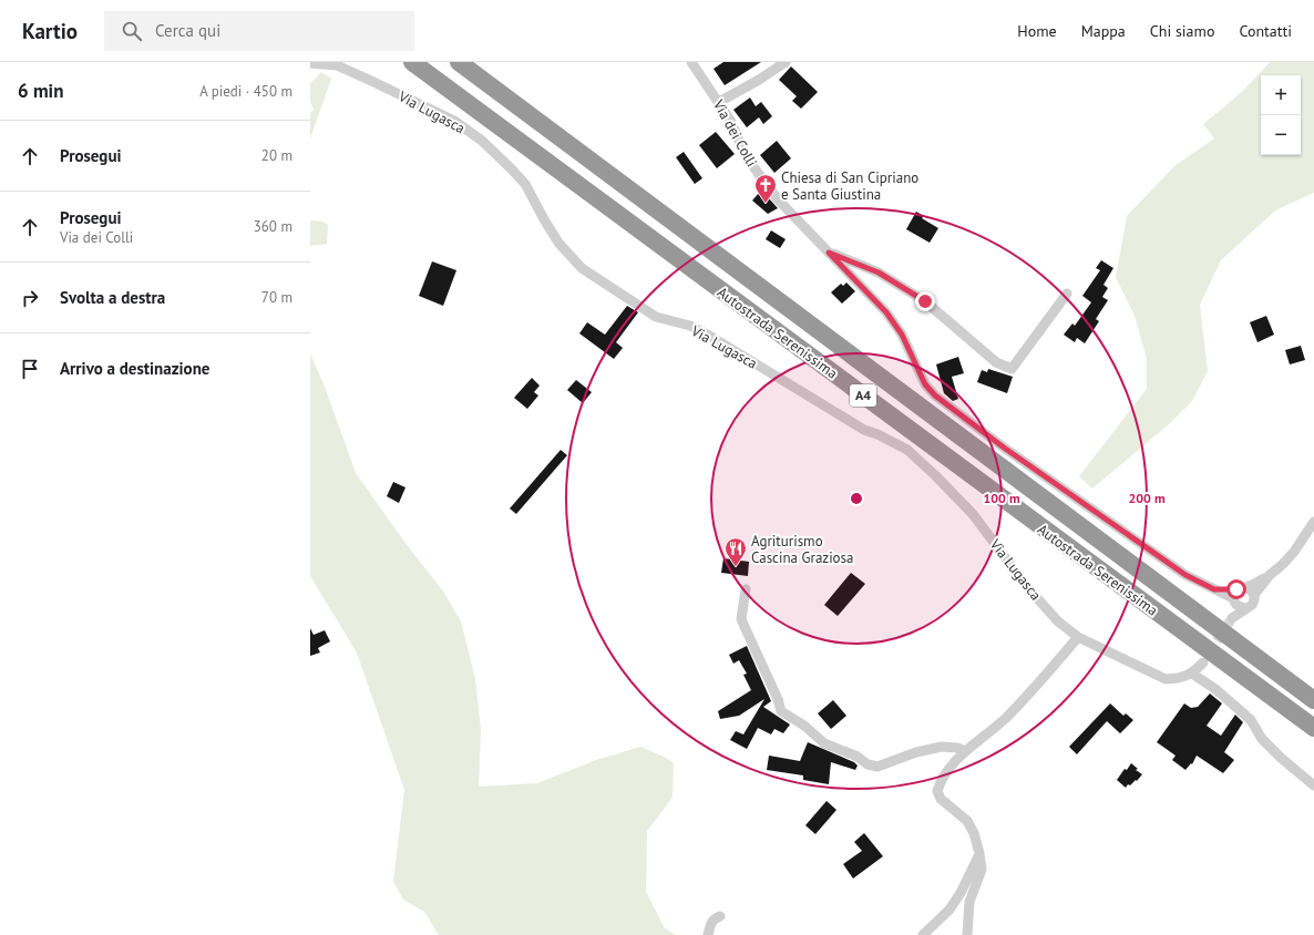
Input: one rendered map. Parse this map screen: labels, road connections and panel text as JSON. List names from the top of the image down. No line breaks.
{"streets":{"highway":["Autostrada Serenissima","A4"],"street":["Via Lugasca","Via dei Colli"]},"places":{"church":["Chiesa di San Cipriano e Santa Giustina"],"restaurant":["Agriturismo Cascina Graziosa"]},"page":{"header":"Kartio","search":"Cerca qui","nav":["Home","Mappa","Chi siamo","Contatti"],"heading":["6 min","A piedi · 450 m"],"map_buttons":["+","−"],"list":[["Prosegui","20 m"],["Prosegui","Via dei Colli","360 m"],["Svolta a destra","70 m"],"Arrivo a destinazione"]},"rings":["100 m","200 m"]}
